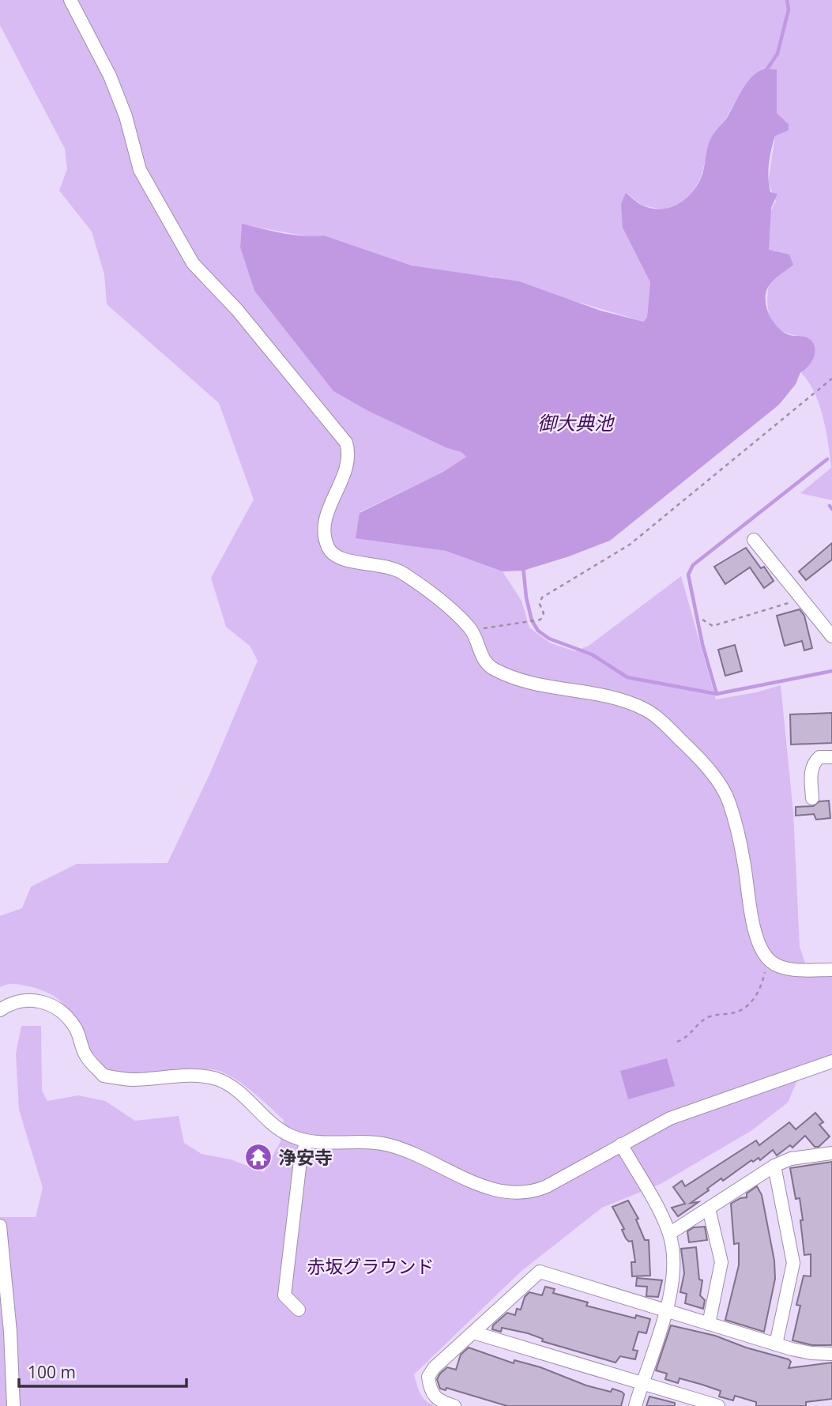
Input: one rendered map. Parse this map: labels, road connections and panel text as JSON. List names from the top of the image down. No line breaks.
{"water":["御大典池"],"parks":["赤坂グラウンド"],"places":{"temple":["浄安寺"]},"scale_bar":"100 m"}
